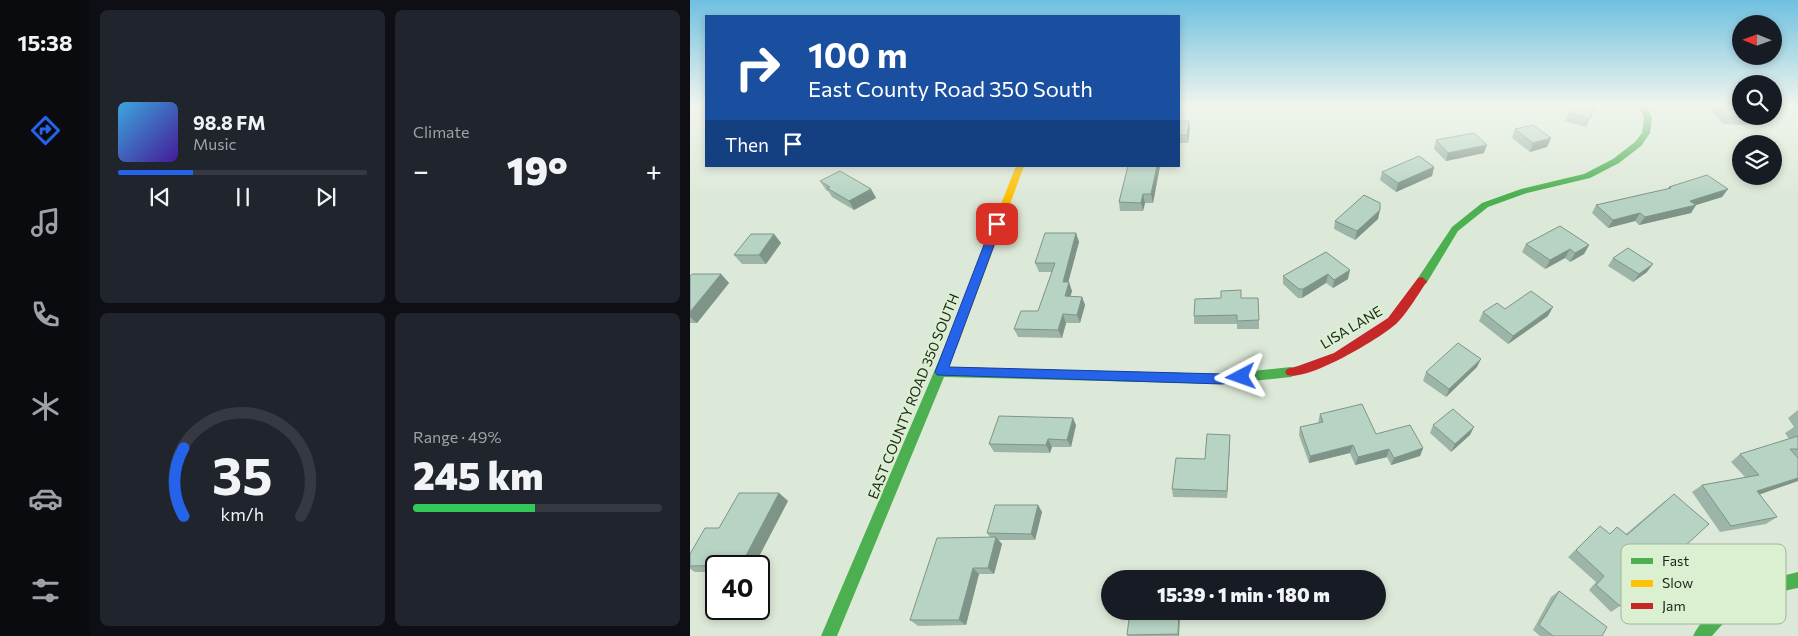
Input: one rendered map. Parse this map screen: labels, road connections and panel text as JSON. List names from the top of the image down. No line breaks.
{"streets":{"street":["LISA LANE","EAST COUNTY ROAD 350 SOUTH"]},"crossings":[["LISA LANE","EAST COUNTY ROAD 350 SOUTH"]],"legend":["Fast","Slow","Jam"],"north":"left","page":{"tabs":"15:38","tile":["Climate",["Range · 49%","245 km"]],"turn":["100 m","East County Road 350 South"],"song":["98.8 FM","Music"],"then":"Then","heat":["−","19°","+"],"limit":"40","trip":"15:39 · 1 min · 180 m","gauge":["35","km/h"]}}
